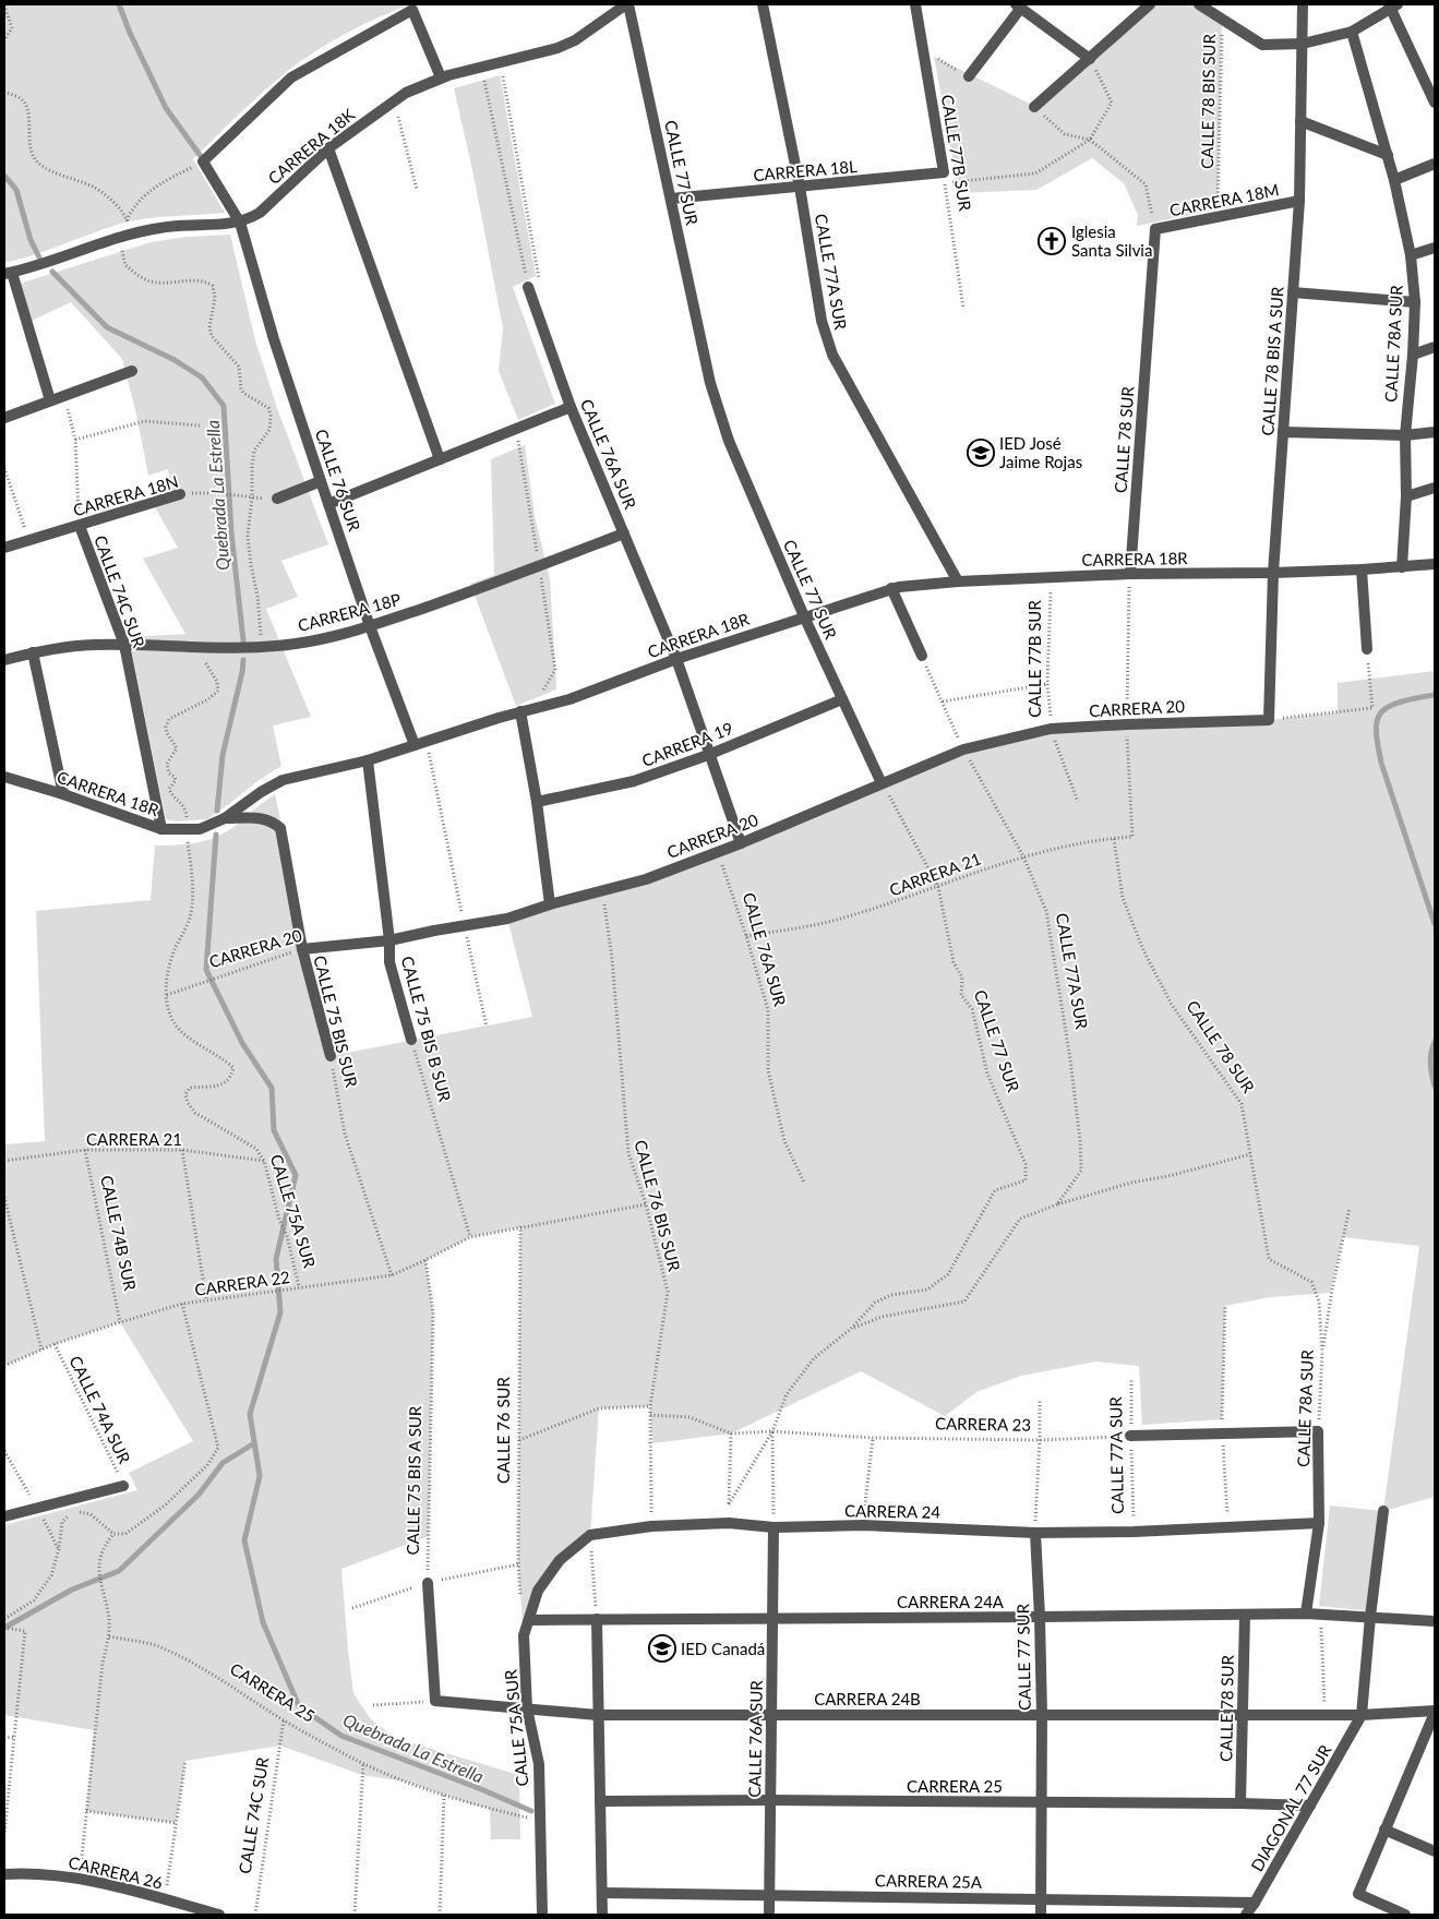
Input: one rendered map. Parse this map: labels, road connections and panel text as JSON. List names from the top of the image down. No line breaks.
{"streets":{"street":["CARRERA 18K","CALLE 77B SUR","CARRERA 18L","CALLE 77 SUR","CARRERA 18M","CALLE 77A SUR","CALLE 78A SUR","CALLE 78 BIS A SUR","CALLE 78 SUR","CALLE 76A SUR","CALLE 76 SUR","CARRERA 18N","CARRERA 18R","CALLE 74C SUR","CARRERA 18P","CARRERA 20","CARRERA 19","CALLE 75 BIS SUR","CALLE 75 BIS B SUR","CALLE 75A SUR","CARRERA 24","CARRERA 24A","CARRERA 25","CARRERA 24B","DIAGONAL 77 SUR","CARRERA 26","CARRERA 25A"],"path":["CALLE 78 BIS SUR","CARRERA 21","CALLE 76 BIS SUR","CALLE 74B SUR","CARRERA 22","CALLE 74A SUR","CARRERA 23","CALLE 75 BIS A SUR"]},"crossings":[["CALLE 78 BIS SUR","CARRERA 18M"],["CARRERA 18K","CALLE 77 SUR"],["CARRERA 18K","CALLE 76 SUR"],["CALLE 77B SUR","CARRERA 18L"],["CALLE 77B SUR","CARRERA 18R"],["CALLE 77B SUR","CARRERA 20"],["CARRERA 18L","CALLE 77 SUR"],["CARRERA 18L","CALLE 77A SUR"],["CALLE 77 SUR","CARRERA 18R"],["CALLE 77 SUR","CARRERA 20"],["CALLE 77 SUR","CARRERA 19"],["CALLE 77 SUR","CARRERA 21"],["CALLE 77 SUR","CARRERA 24"],["CALLE 77 SUR","CARRERA 24A"],["CALLE 77 SUR","CARRERA 25"],["CALLE 77 SUR","CARRERA 24B"],["CALLE 77 SUR","CARRERA 25A"],["CARRERA 18M","CALLE 78 BIS A SUR"],["CARRERA 18M","CALLE 78 SUR"],["CALLE 77A SUR","CARRERA 18R"],["CALLE 77A SUR","CARRERA 20"],["CALLE 77A SUR","CARRERA 21"],["CALLE 77A SUR","CARRERA 23"],["CALLE 77A SUR","CARRERA 24"],["CALLE 78A SUR","CALLE 78 SUR"],["CALLE 78A SUR","CARRERA 18R"],["CALLE 78A SUR","CARRERA 24"],["CALLE 78A SUR","CARRERA 24A"],["CALLE 78 BIS A SUR","CARRERA 18R"],["CALLE 78 BIS A SUR","CARRERA 20"],["CALLE 78 SUR","CARRERA 18R"],["CALLE 78 SUR","CARRERA 21"],["CALLE 78 SUR","CARRERA 24A"],["CALLE 78 SUR","CARRERA 25"],["CALLE 78 SUR","CARRERA 24B"],["CALLE 76A SUR","CARRERA 18R"],["CALLE 76A SUR","CARRERA 18P"],["CALLE 76A SUR","CARRERA 20"],["CALLE 76A SUR","CARRERA 19"],["CALLE 76A SUR","CARRERA 21"],["CALLE 76A SUR","CARRERA 24"],["CALLE 76A SUR","CARRERA 24A"],["CALLE 76A SUR","CARRERA 25"],["CALLE 76A SUR","CARRERA 24B"],["CALLE 76A SUR","CARRERA 25A"],["CALLE 76 SUR","CARRERA 18R"],["CALLE 76 SUR","CARRERA 18P"],["CALLE 76 SUR","CARRERA 22"],["CARRERA 18N","CALLE 74C SUR"],["CARRERA 18R","CALLE 74C SUR"],["CARRERA 18R","CALLE 75 BIS SUR"],["CARRERA 18R","CALLE 75 BIS B SUR"],["CARRERA 18R","CALLE 75A SUR"],["CALLE 74C SUR","CARRERA 18P"],["CALLE 74C SUR","CARRERA 25"],["CARRERA 18P","CALLE 75A SUR"],["CARRERA 20","CARRERA 21"],["CARRERA 20","CALLE 75 BIS SUR"],["CARRERA 20","CALLE 75 BIS B SUR"],["CARRERA 20","CALLE 76 BIS SUR"],["CARRERA 20","CALLE 75A SUR"],["CARRERA 21","CALLE 75A SUR"],["CARRERA 21","CALLE 74B SUR"],["CALLE 75 BIS SUR","CARRERA 22"],["CALLE 75 BIS B SUR","CARRERA 22"],["CALLE 76 BIS SUR","CARRERA 22"],["CALLE 76 BIS SUR","CARRERA 23"],["CALLE 76 BIS SUR","CARRERA 24"],["CALLE 75A SUR","CARRERA 22"],["CALLE 75A SUR","CARRERA 24A"],["CALLE 75A SUR","CARRERA 25"],["CALLE 75A SUR","CARRERA 24B"],["CALLE 74B SUR","CARRERA 22"],["CARRERA 22","CALLE 74A SUR"],["CARRERA 22","CALLE 75 BIS A SUR"],["CARRERA 25","DIAGONAL 77 SUR"],["CARRERA 24B","DIAGONAL 77 SUR"],["DIAGONAL 77 SUR","CARRERA 25A"]],"water":["Quebrada La Estrella"],"places":{"church":["Iglesia Santa Silvia"],"school or university":["IED José Jaime Rojas","IED Canadá"]}}
